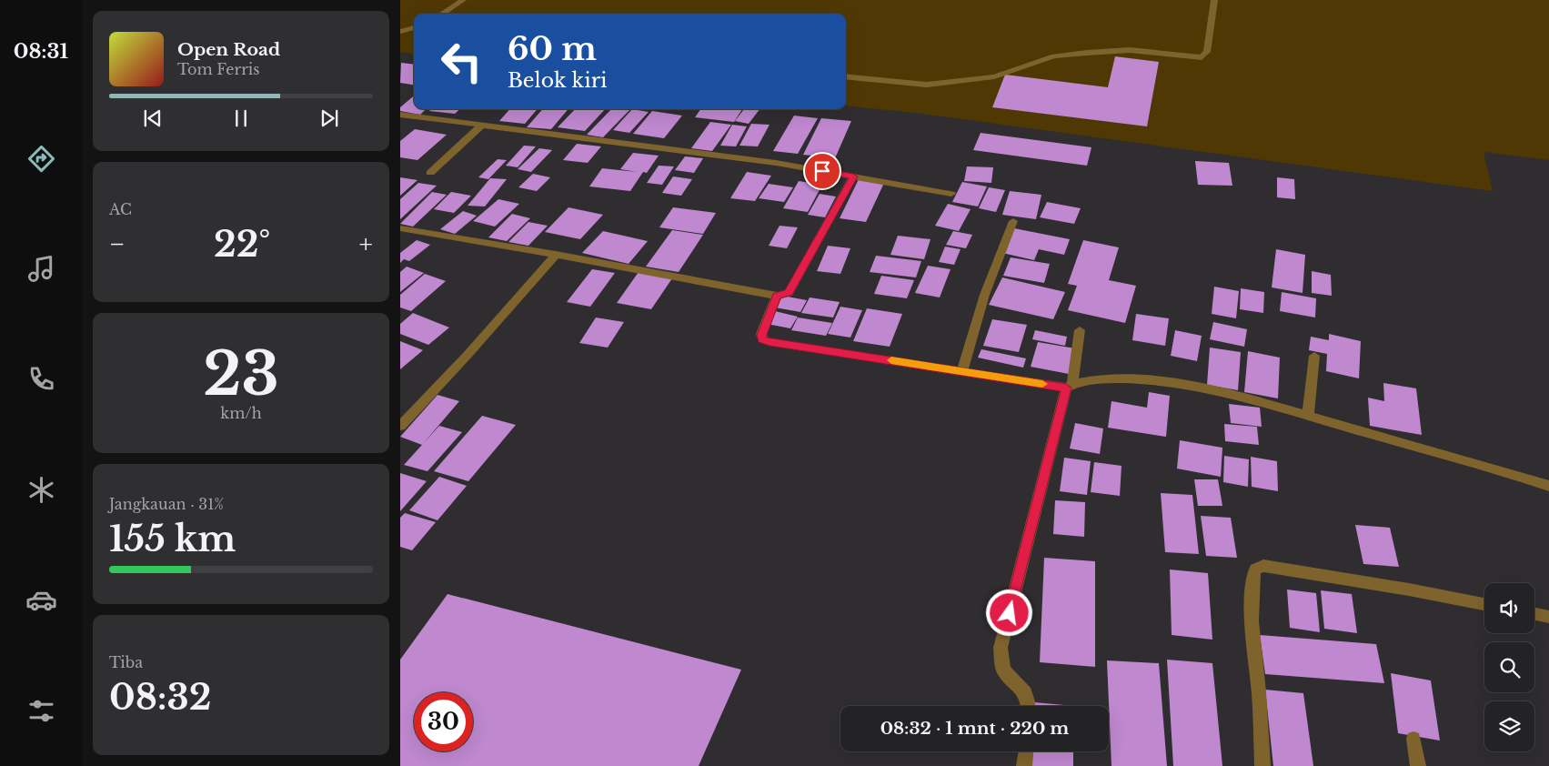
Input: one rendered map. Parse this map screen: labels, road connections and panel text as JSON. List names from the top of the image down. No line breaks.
{"page":{"tabs":"08:31","turn":["60 m","Belok kiri"],"song":["Open Road","Tom Ferris"],"tile":["AC",["23","km/h"],["Jangkauan · 31%","155 km"],["Tiba","08:32"]],"heat":["−","22°","+"],"limit":"30","trip":"08:32 · 1 mnt · 220 m"}}
